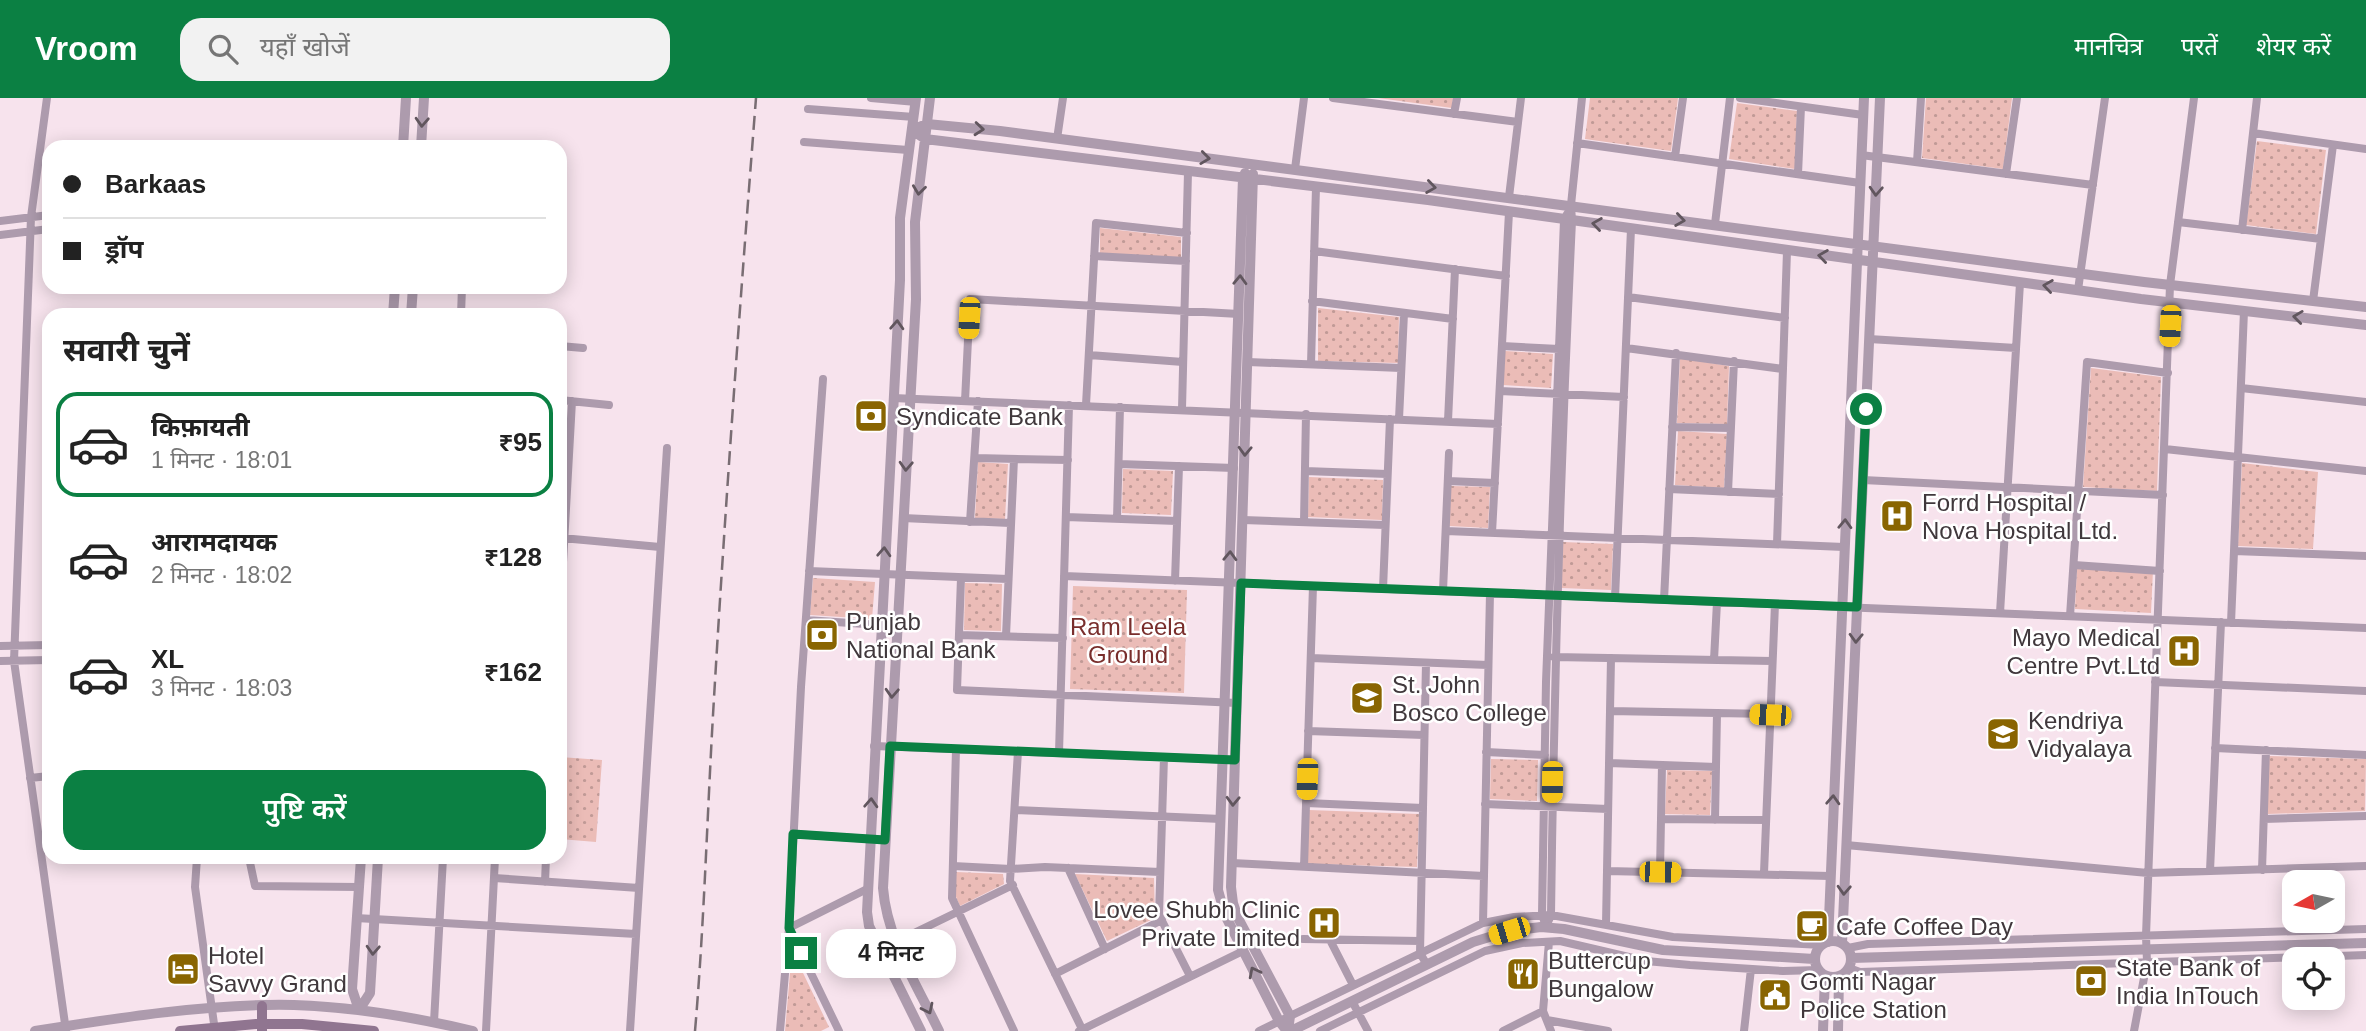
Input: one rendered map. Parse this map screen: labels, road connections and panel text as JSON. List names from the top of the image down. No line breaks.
{"parks":["Ram Leela Ground"],"places":{"bank":["Syndicate Bank","Punjab National Bank","State Bank of India InTouch"],"hospital":["Forrd Hospital / Nova Hospital Ltd.","Mayo Medical Centre Pvt.Ltd","Lovee Shubh Clinic Private Limited"],"school or university":["St. John Bosco College","Kendriya Vidyalaya"],"cafe":["Cafe Coffee Day"],"hotel":["Hotel Savvy Grand"],"restaurant":["Buttercup Bungalow"],"public building":["Gomti Nagar Police Station"]},"north":"left","page":{"header":"Vroom","search":"यहाँ खोजें","nav":["मानचित्र","परतें","शेयर करें"],"banner":["Barkaas","ड्रॉप"],"heading":"सवारी चुनें","list":[{"name":"किफ़ायती","note":"1 मिनट · 18:01","value":"₹95"},{"name":"आरामदायक","note":"2 मिनट · 18:02","value":"₹128"},{"name":"XL","note":"3 मिनट · 18:03","value":"₹162"}],"buttons":"पुष्टि करें","bubble":"4 मिनट"}}
